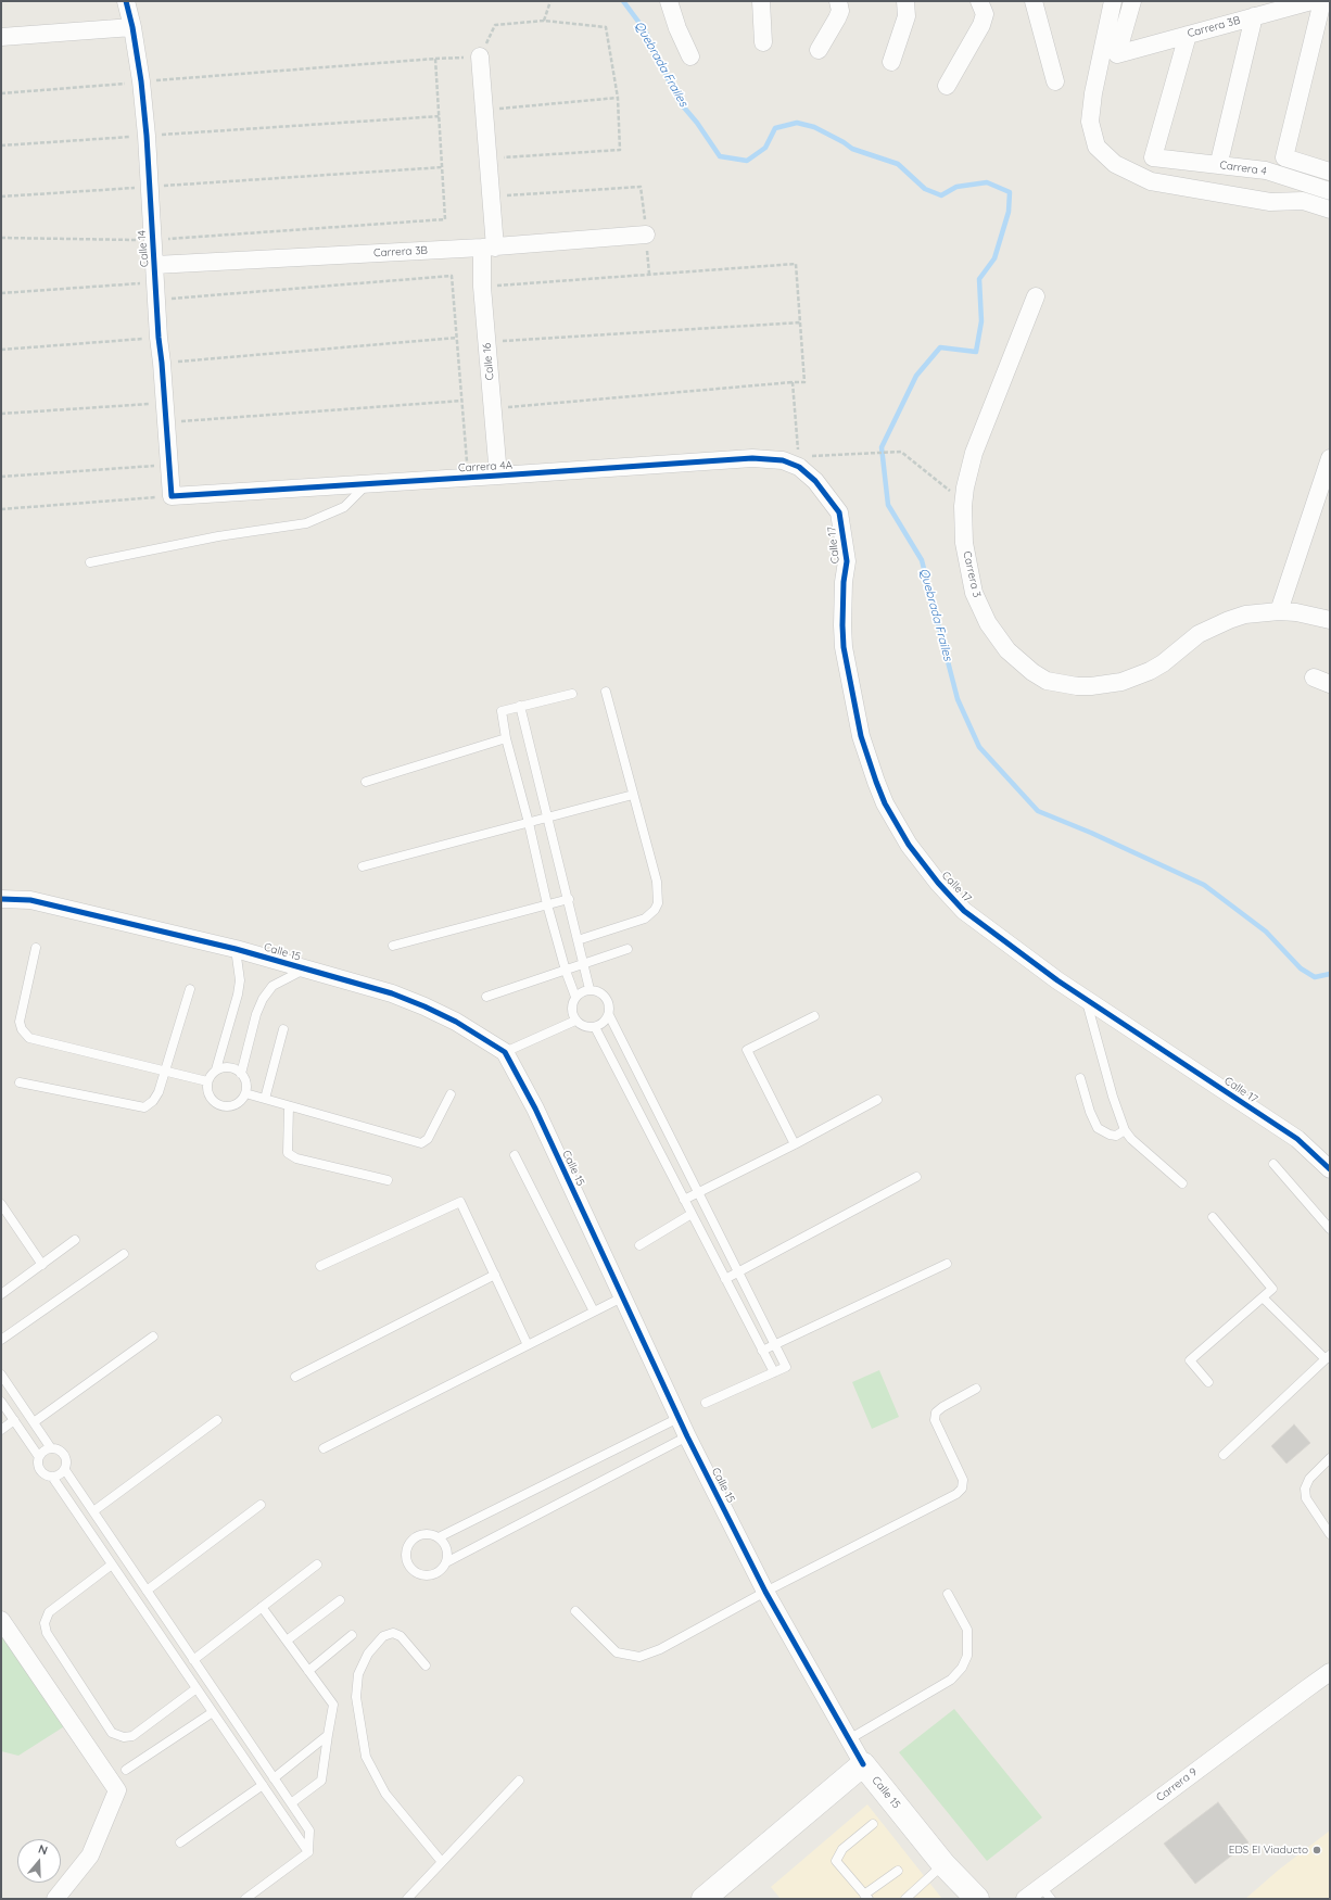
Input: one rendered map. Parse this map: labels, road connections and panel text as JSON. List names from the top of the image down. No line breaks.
{"streets":{"main road":["Calle 15"],"street":["Carrera 3B","Carrera 4","Calle 14","Calle 16","Carrera 4A","Calle 17","Carrera 3","Carrera 9"]},"crossings":[["Carrera 3B","Carrera 4"],["Carrera 3B","Calle 14"],["Carrera 3B","Calle 16"],["Calle 14","Carrera 4A"],["Calle 16","Carrera 4A"],["Carrera 4A","Calle 17"]],"water":["Quebrada Frailes"],"places":["EDS El Viaducto"],"north":"top"}
